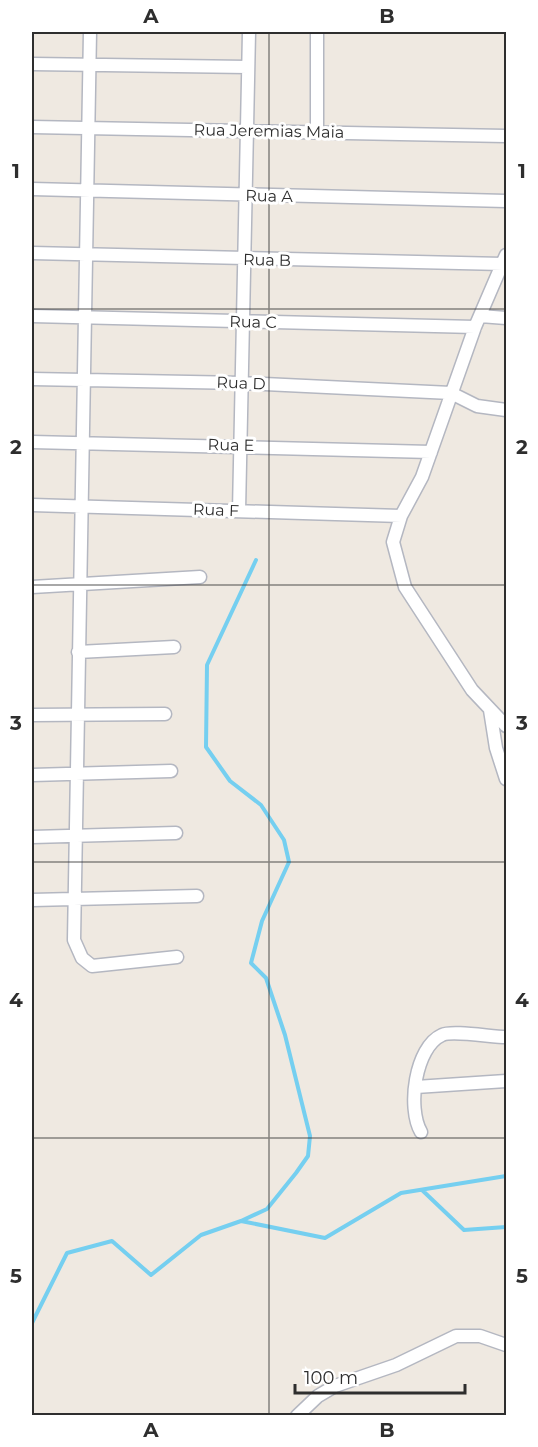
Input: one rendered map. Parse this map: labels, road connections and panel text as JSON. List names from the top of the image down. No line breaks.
{"streets":{"street":["Rua Jeremias Maia","Rua A","Rua B","Rua C","Rua D","Rua E","Rua F"]},"scale_bar":"100 m","grid":{"columns":["A","B"],"rows":["1","2","3","4","5"]}}
